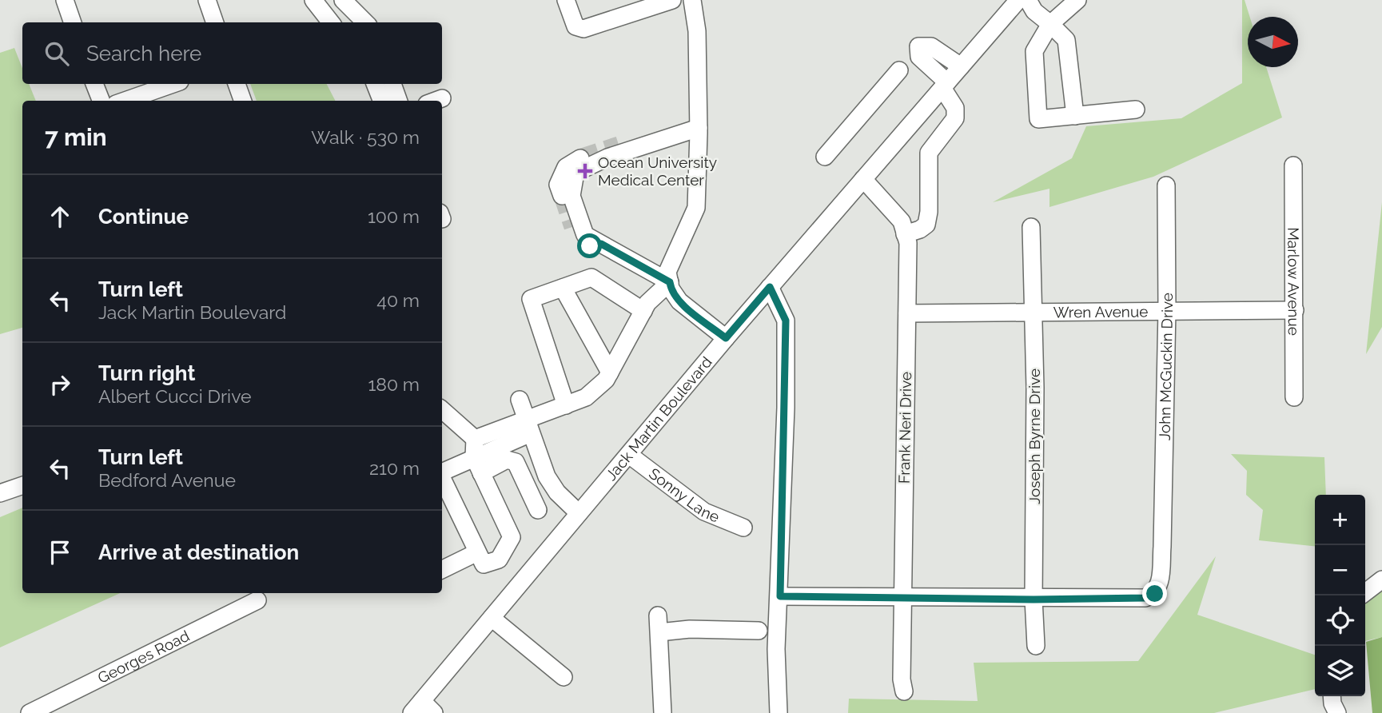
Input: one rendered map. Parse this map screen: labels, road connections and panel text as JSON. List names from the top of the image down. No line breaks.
{"streets":{"street":["Marlow Avenue","Wren Avenue","John McGuckin Drive","Jack Martin Boulevard","Frank Neri Drive","Joseph Byrne Drive","Sonny Lane","Georges Road"]},"crossings":[["Marlow Avenue","Wren Avenue"],["Wren Avenue","John McGuckin Drive"],["Wren Avenue","Frank Neri Drive"],["Wren Avenue","Joseph Byrne Drive"],["John McGuckin Drive","Frank Neri Drive"],["John McGuckin Drive","Joseph Byrne Drive"],["Jack Martin Boulevard","Frank Neri Drive"],["Jack Martin Boulevard","Sonny Lane"]],"places":{"health":["Ocean University Medical Center"]},"north":"right","page":{"search":"Search here","heading":["7 min","Walk · 530 m"],"list":[["Continue","100 m"],["Turn left","Jack Martin Boulevard","40 m"],["Turn right","Albert Cucci Drive","180 m"],["Turn left","Bedford Avenue","210 m"],"Arrive at destination"],"map_buttons":["+","−"]}}
